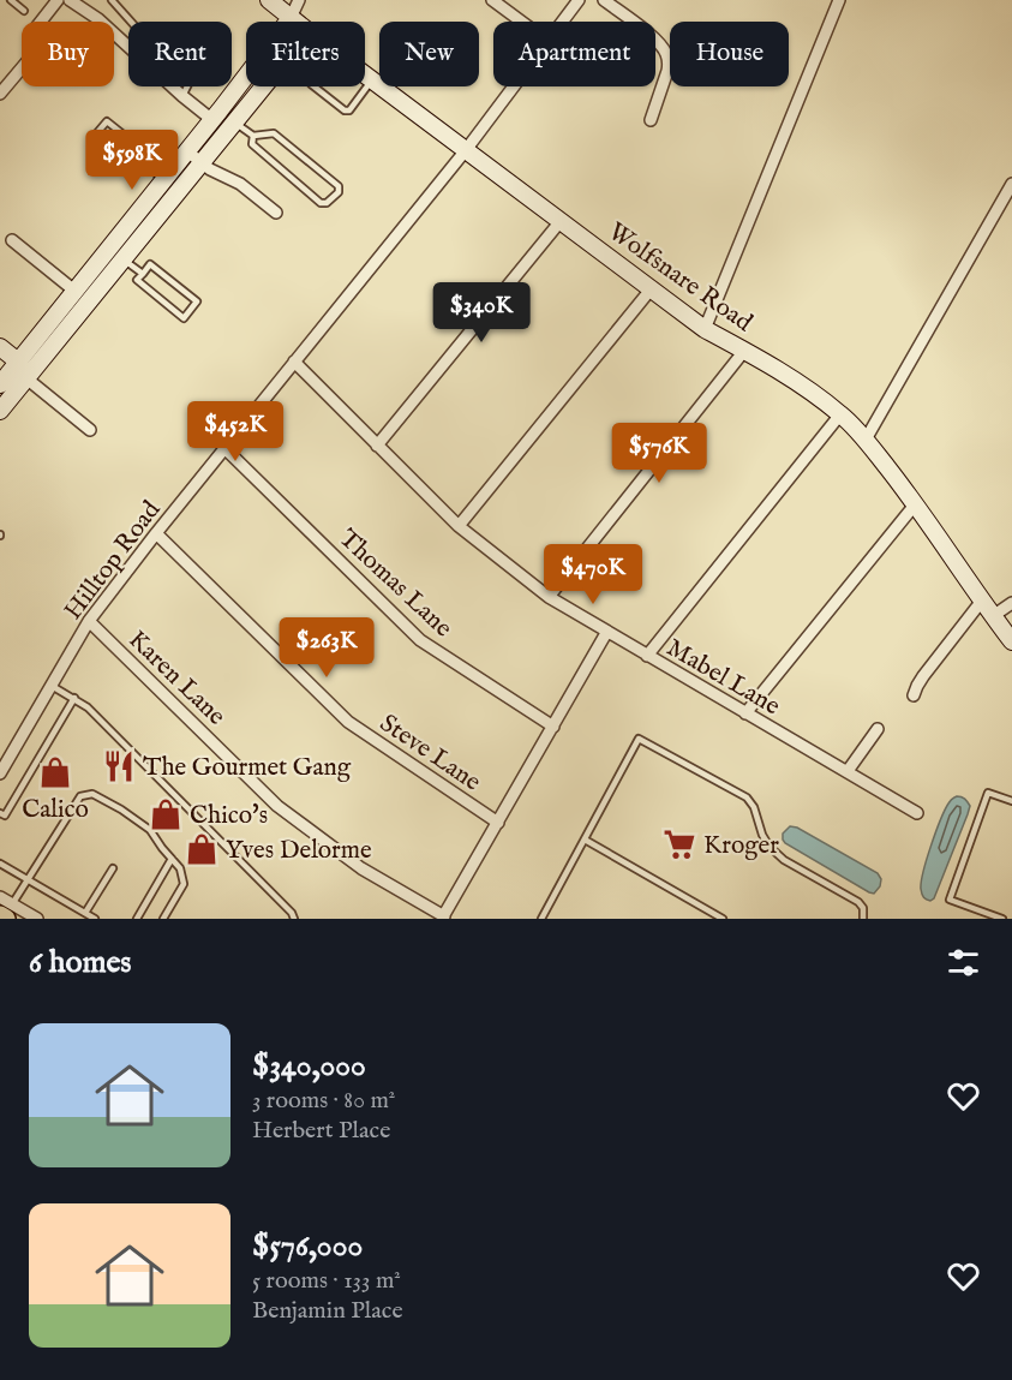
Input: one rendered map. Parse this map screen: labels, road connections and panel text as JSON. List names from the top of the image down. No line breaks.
{"streets":{"street":["Wolfsnare Road","Hilltop Road","Thomas Lane","Mabel Lane","Karen Lane","Steve Lane"]},"crossings":[["Wolfsnare Road","Hilltop Road"],["Hilltop Road","Thomas Lane"],["Hilltop Road","Mabel Lane"],["Hilltop Road","Karen Lane"],["Hilltop Road","Steve Lane"]],"places":{"restaurant":["The Gourmet Gang"],"shop":["Calico","Chico's","Yves Delorme"],"supermarket":["Kroger"]},"page":{"chip":["Buy","Rent","Filters","New","Apartment","House"],"price":["$598K","$340K","$452K","$576K","$470K","$263K"],"heading":"6 homes","list":[{"name":"$340,000","note":"3 rooms · 80 m² · Herbert Place"},{"name":"$576,000","note":"5 rooms · 133 m² · Benjamin Place"}]}}
